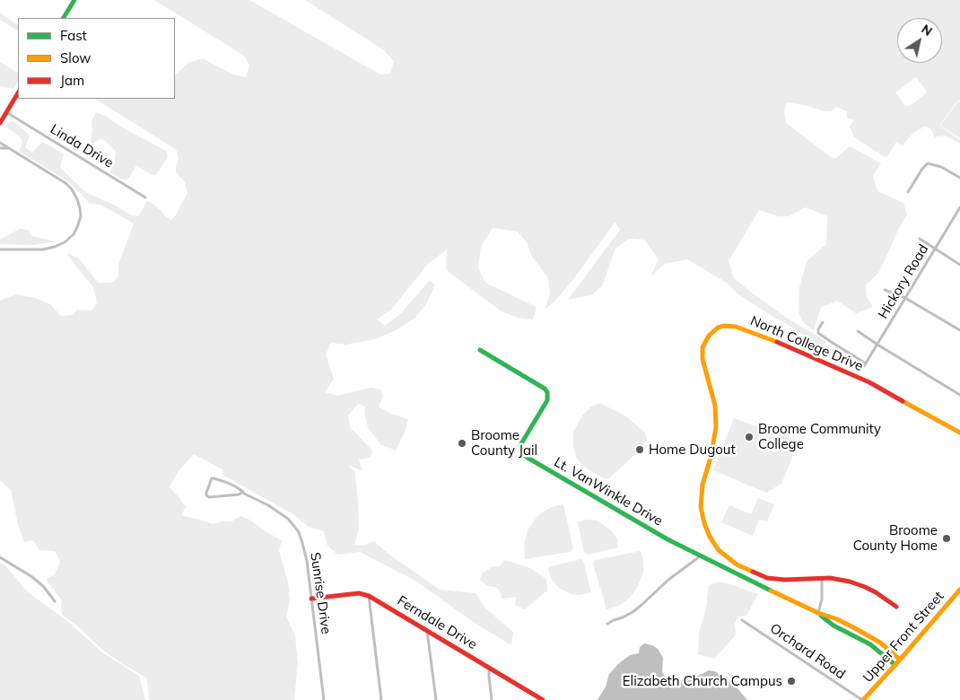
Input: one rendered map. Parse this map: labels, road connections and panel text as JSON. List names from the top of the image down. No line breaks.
{"streets":{"street":["Linda Drive","Hickory Road","North College Drive","Lt. VanWinkle Drive","Sunrise Drive","Ferndale Drive","Upper Front Street","Orchard Road"]},"crossings":[["Lt. VanWinkle Drive","Upper Front Street"],["Sunrise Drive","Ferndale Drive"],["Upper Front Street","Orchard Road"]],"places":["Broome Community College","Broome County Jail","Home Dugout","Broome County Home","Elizabeth Church Campus"],"legend":["Fast","Slow","Jam"],"north":"top right"}
